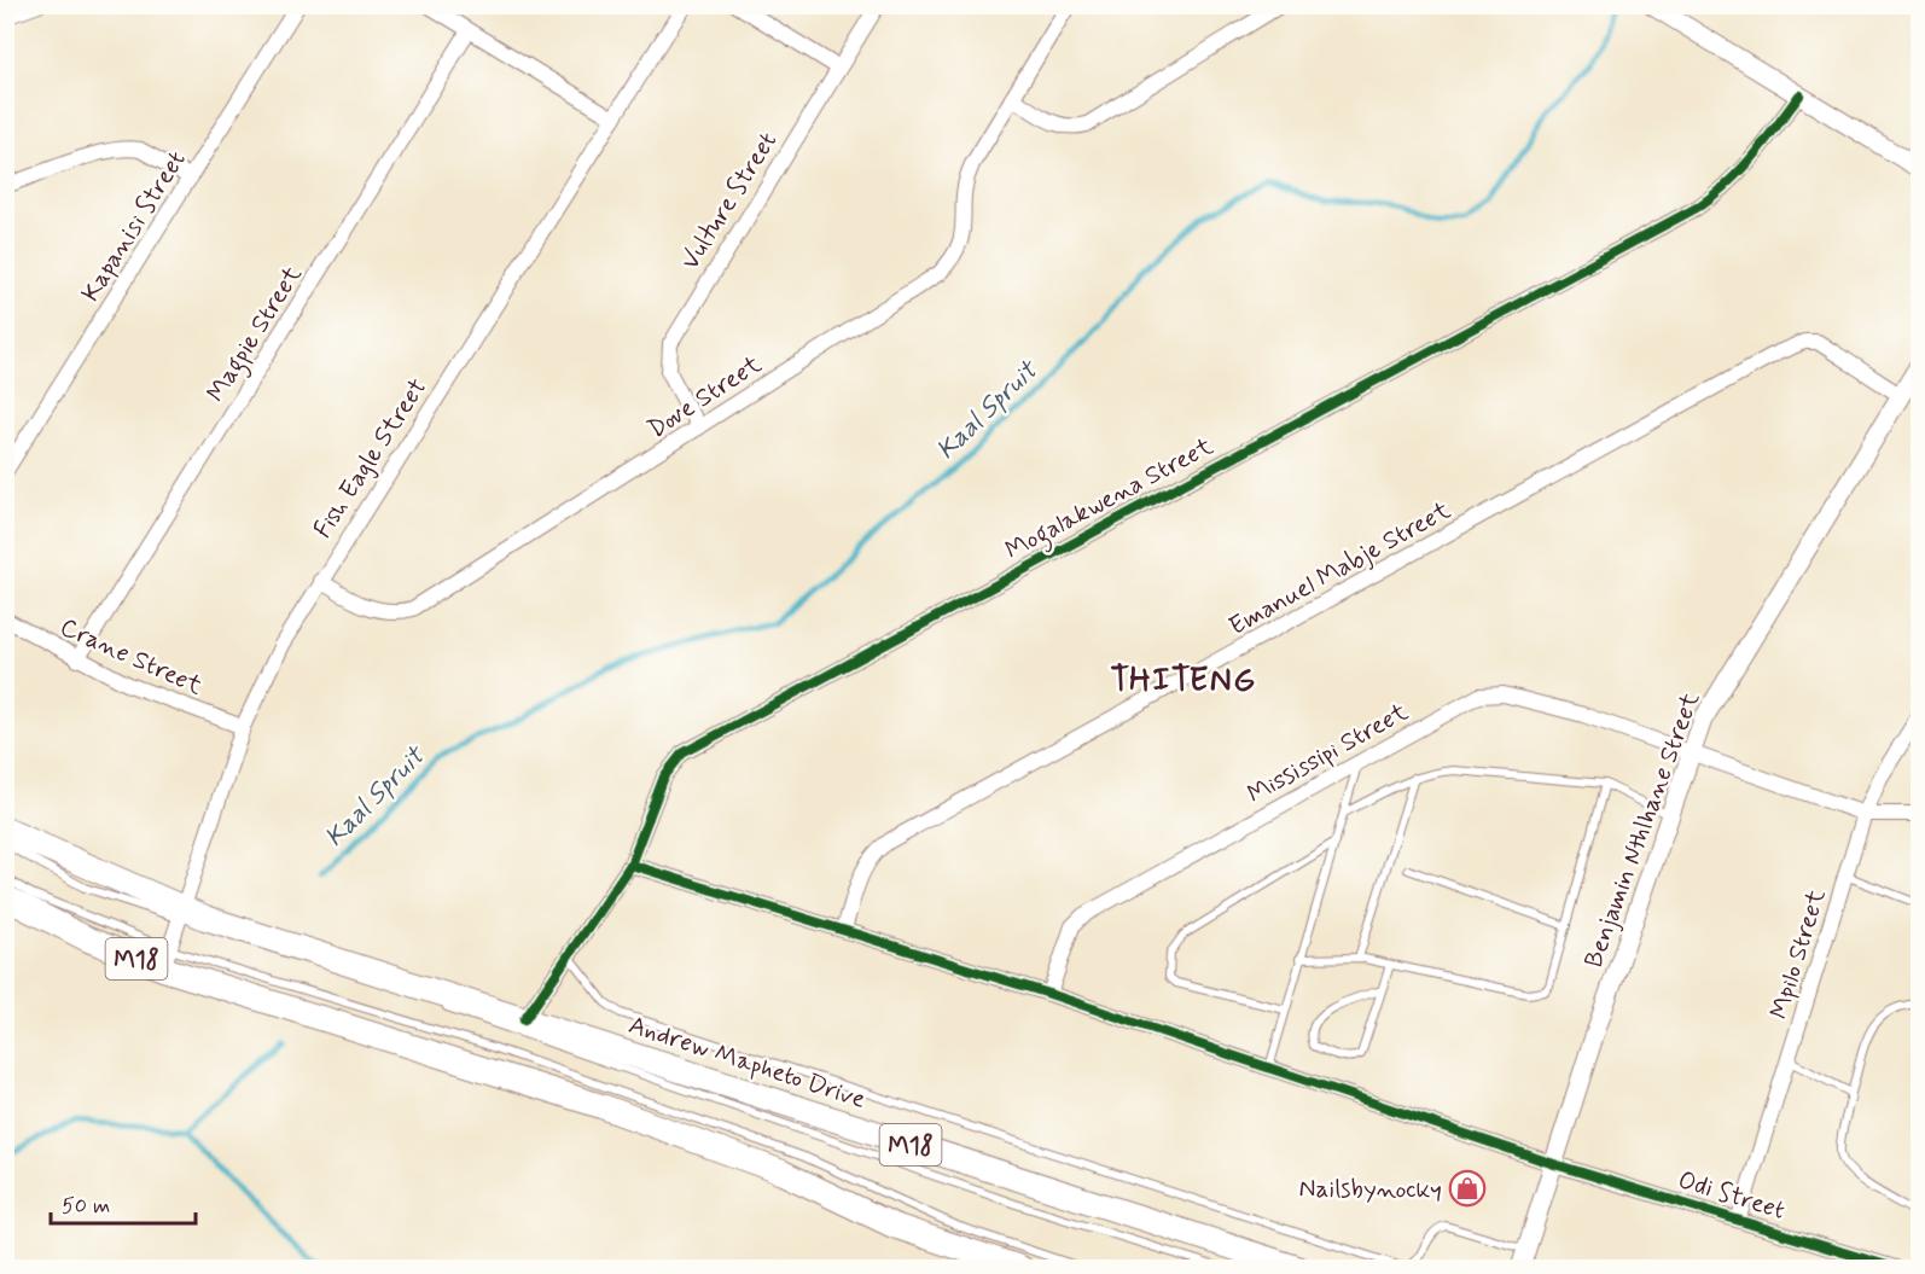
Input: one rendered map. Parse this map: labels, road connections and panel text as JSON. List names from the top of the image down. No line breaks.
{"streets":{"main road":["M18","Andrew Mapheto Drive"],"street":["Vulture Street","Kapanisi Street","Magpie Street","Dove Street","Fish Eagle Street","Mogalakwena Street","Emanuel Mabje Street","Crane Street","Mississipi Street","Benjamin Nthlhane Street","Mpilo Street","Odi Street"]},"crossings":[["Vulture Street","Dove Street"],["Magpie Street","Crane Street"],["Dove Street","Fish Eagle Street"],["Fish Eagle Street","Crane Street"],["Fish Eagle Street","M18"],["Fish Eagle Street","Andrew Mapheto Drive"],["Mogalakwena Street","Andrew Mapheto Drive"],["Mogalakwena Street","Odi Street"],["Emanuel Mabje Street","Benjamin Nthlhane Street"],["Emanuel Mabje Street","Odi Street"],["Mississipi Street","Benjamin Nthlhane Street"],["Mississipi Street","Mpilo Street"],["Mississipi Street","Odi Street"],["Benjamin Nthlhane Street","Odi Street"],["Mpilo Street","Odi Street"],["M18","Andrew Mapheto Drive"]],"districts":["THITENG"],"water":["Kaal Spruit"],"places":{"shop":["Nailsbynocky"]},"scale_bar":"50 m"}
